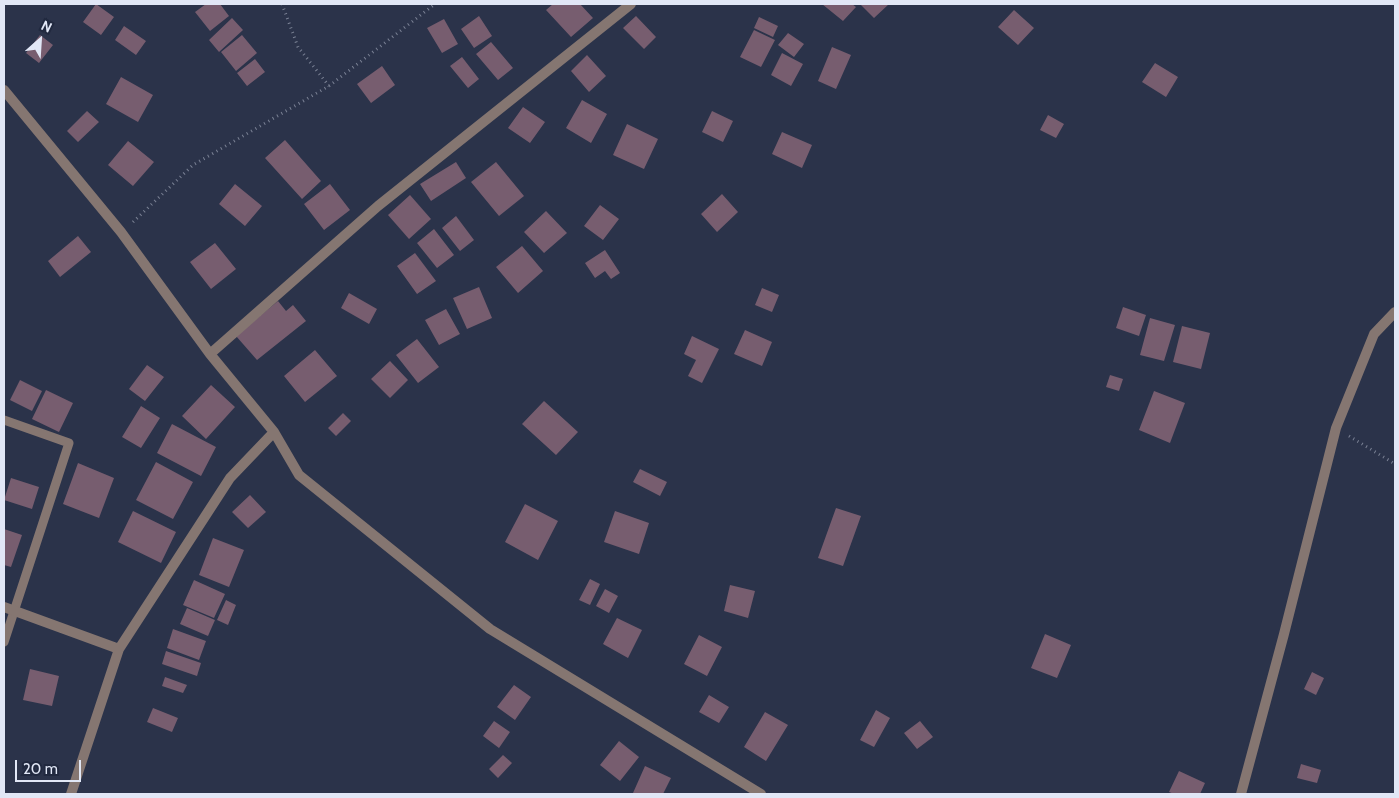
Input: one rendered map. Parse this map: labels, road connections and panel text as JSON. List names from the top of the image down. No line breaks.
{"scale_bar":"20 m","north":"top right"}
